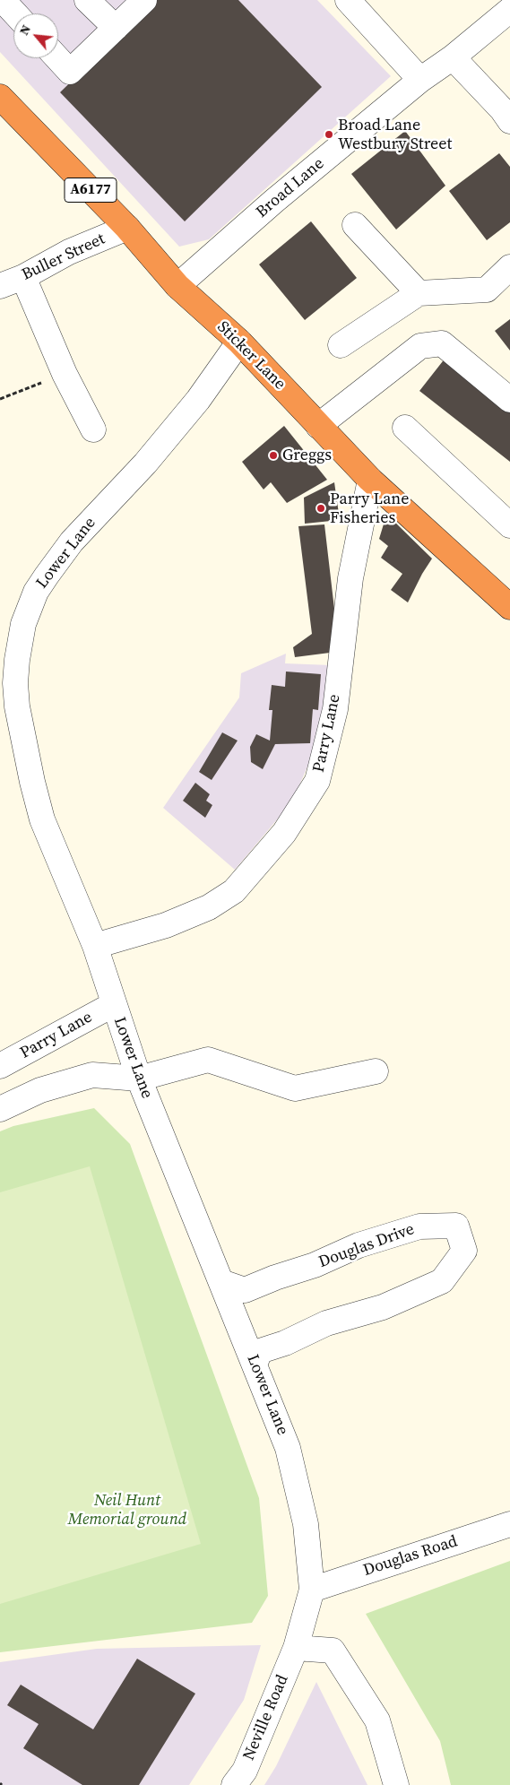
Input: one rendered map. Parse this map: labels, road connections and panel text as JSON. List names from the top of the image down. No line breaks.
{"streets":{"highway":["A6177","Sticker Lane"],"street":["Broad Lane","Buller Street","Lower Lane","Parry Lane","Douglas Drive","Douglas Road","Neville Road"]},"crossings":[["Broad Lane","Sticker Lane"],["Buller Street","Sticker Lane"],["Sticker Lane","Lower Lane"],["Sticker Lane","Parry Lane"],["Lower Lane","Parry Lane"],["Lower Lane","Douglas Drive"],["Lower Lane","Douglas Road"],["Lower Lane","Neville Road"]],"parks":["Neil Hunt Memorial ground"],"places":["Broad Lane Westbury Street","Greggs","Parry Lane Fisheries"],"north":"top left"}
